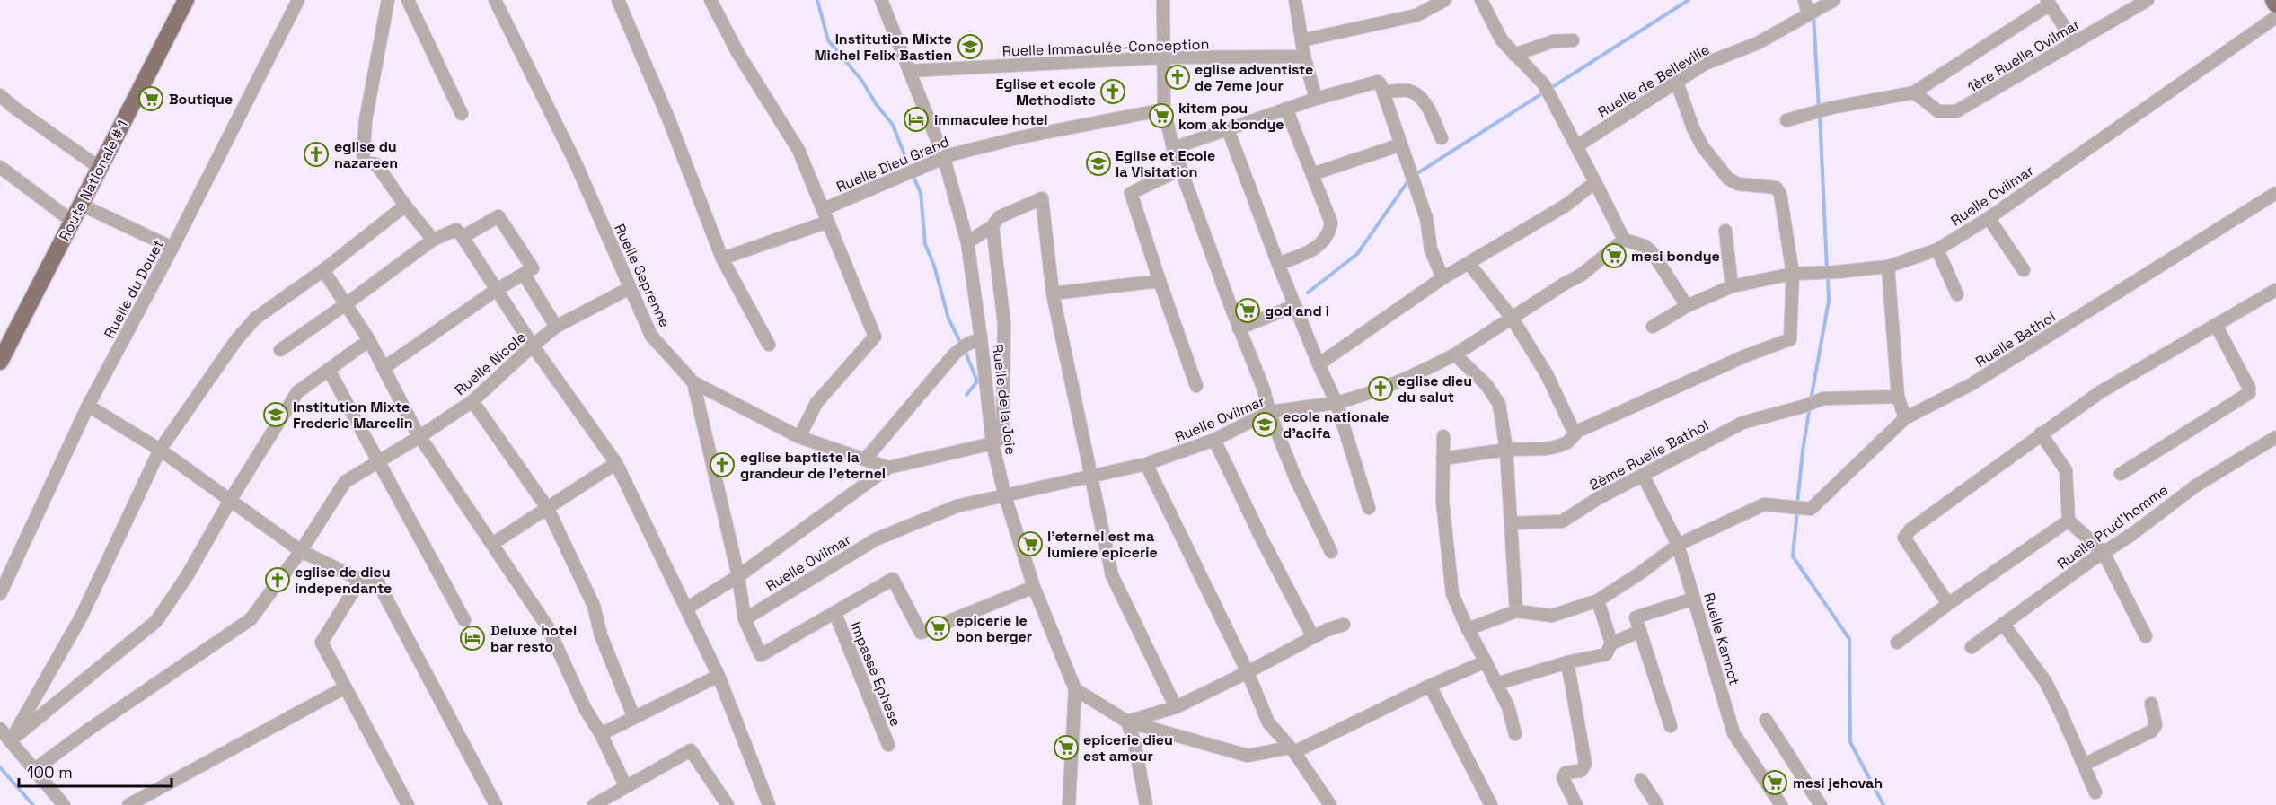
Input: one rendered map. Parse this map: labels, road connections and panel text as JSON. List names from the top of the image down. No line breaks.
{"streets":{"main road":["Route Nationale # 1"],"street":["Ruelle Immaculée-Conception","1ère Ruelle Ovilmar","Ruelle de Belleville","Ruelle Dieu Grand","Ruelle Ovilmar","Ruelle Seprenne","Ruelle du Douet","Ruelle Bathol","Ruelle Nicole","Ruelle de la Joie","2ème Ruelle Bathol","Ruelle Prud'homme","Ruelle Kannot","Impasse Ephese"]},"crossings":[["Ruelle Immaculée-Conception","Ruelle de la Joie"],["Ruelle Dieu Grand","Ruelle de la Joie"],["Ruelle Ovilmar","Ruelle de la Joie"],["Ruelle Seprenne","Ruelle Nicole"],["Ruelle Bathol","Ruelle Kannot"],["2ème Ruelle Bathol","Ruelle Kannot"]],"places":{"school or university":["Institution Mixte Michel Felix Bastien","Eglise et Ecole la Visitation","Institution Mixte Frederic Marcelin","ecole nationale d'acifa"],"church":["eglise adventiste de 7eme jour","Eglise et ecole Methodiste","eglise du nazareen","eglise dieu du salut","eglise baptiste la grandeur de l'eternel","eglise de dieu independante"],"supermarket":["Boutique","kitem pou kom ak bondye","mesi bondye","god and i","l'eternel est ma lumiere epicerie","epicerie le bon berger","epicerie dieu est amour","mesi jehovah"],"hotel":["immaculee hotel","Deluxe hotel bar resto"]},"scale_bar":"100 m"}
